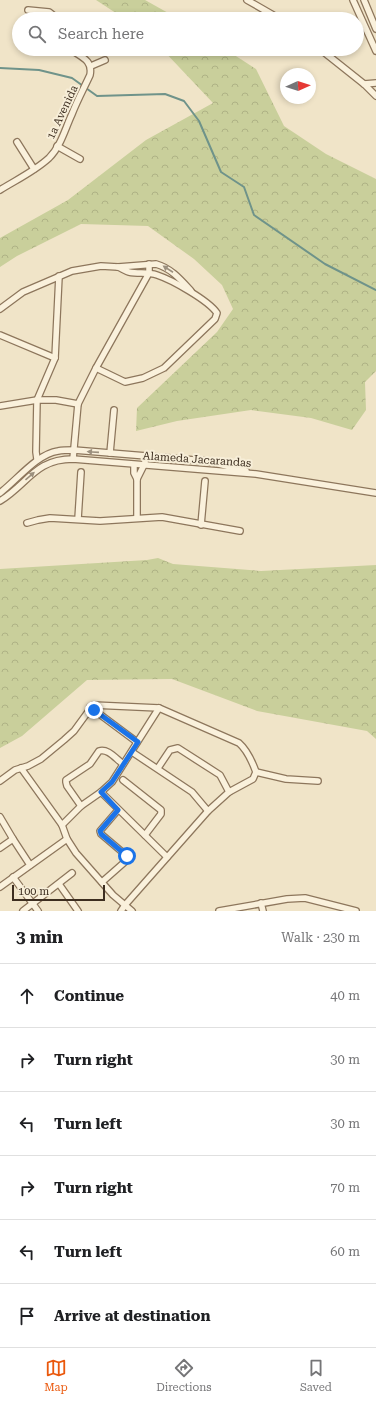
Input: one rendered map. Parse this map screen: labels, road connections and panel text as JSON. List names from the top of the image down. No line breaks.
{"streets":{"street":["1a Avenida","Alameda Jacarandas"]},"scale_bar":"100 m","north":"right","page":{"search":"Search here","scale":"100 m","heading":["3 min","Walk · 230 m"],"list":[["Continue","40 m"],["Turn right","30 m"],["Turn left","30 m"],["Turn right","70 m"],["Turn left","60 m"],"Arrive at destination"],"nav":["Map","Directions","Saved"]}}
